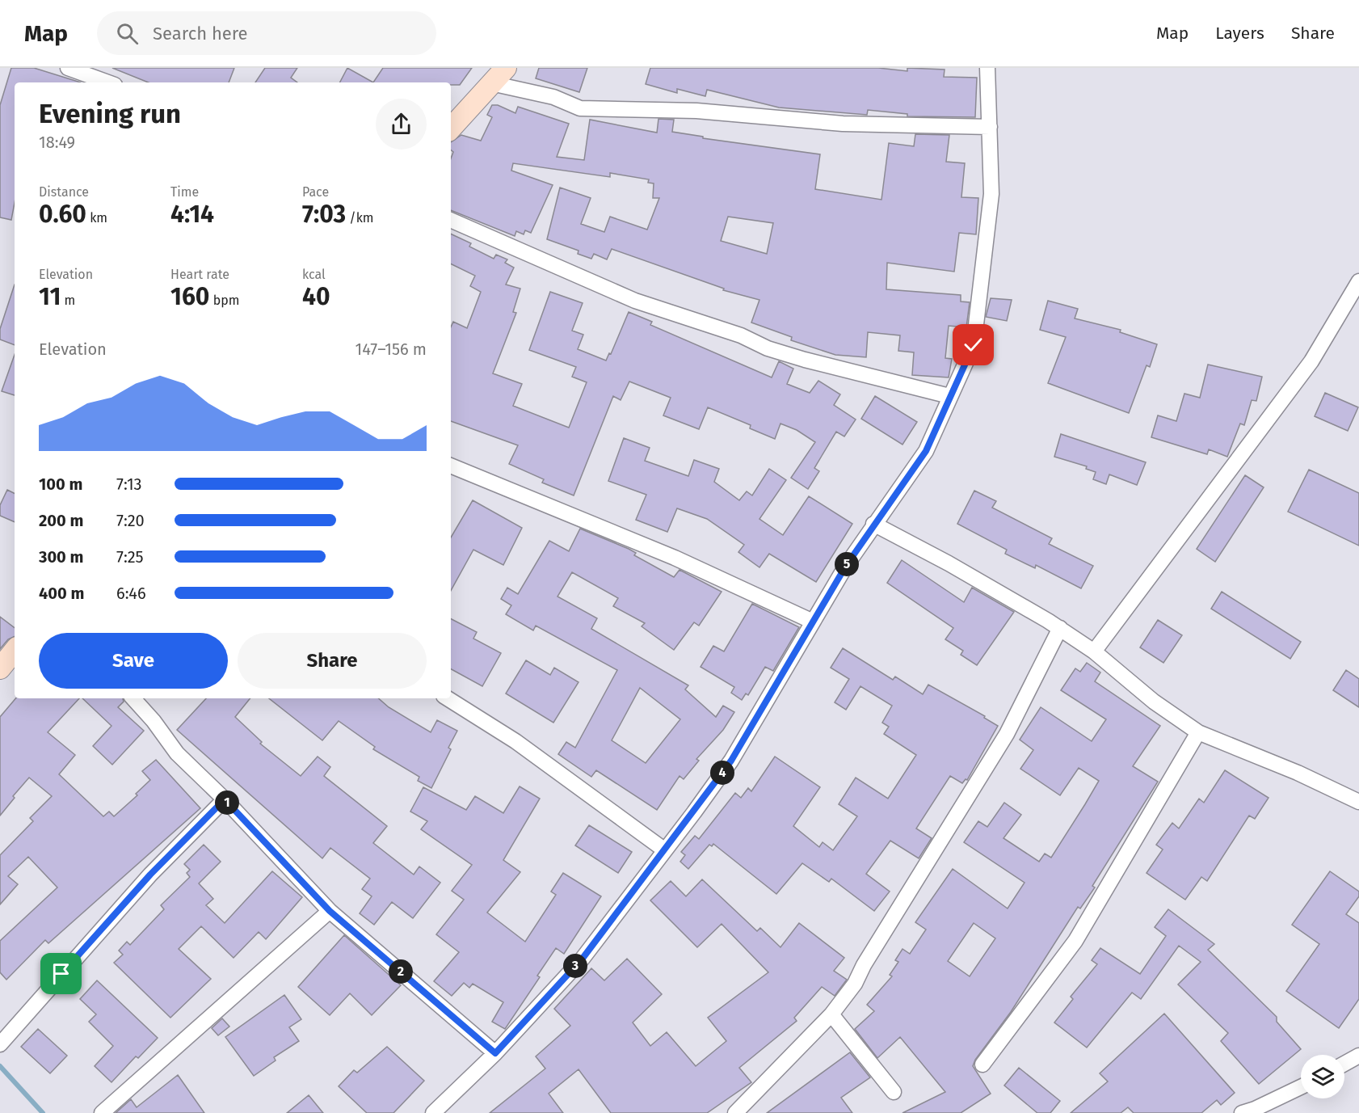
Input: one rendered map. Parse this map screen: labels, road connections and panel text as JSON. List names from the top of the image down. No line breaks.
{"page":{"header":"Map","search":"Search here","nav":["Map","Layers","Share"],"heading":["Evening run","18:49"],"stats":[["Distance","0.60 km"],["Time","4:14"],["Pace","7:03 /km"],["Elevation","11 m"],["Heart rate","160 bpm"],["kcal","40"]],"chart":["Elevation","147–156 m"],"list":[{"name":"100 m","note":"7:13"},{"name":"200 m","note":"7:20"},{"name":"300 m","note":"7:25"},{"name":"400 m","note":"6:46"}],"pins":["5","4","1","3","2"],"buttons":["Save","Share"]}}
